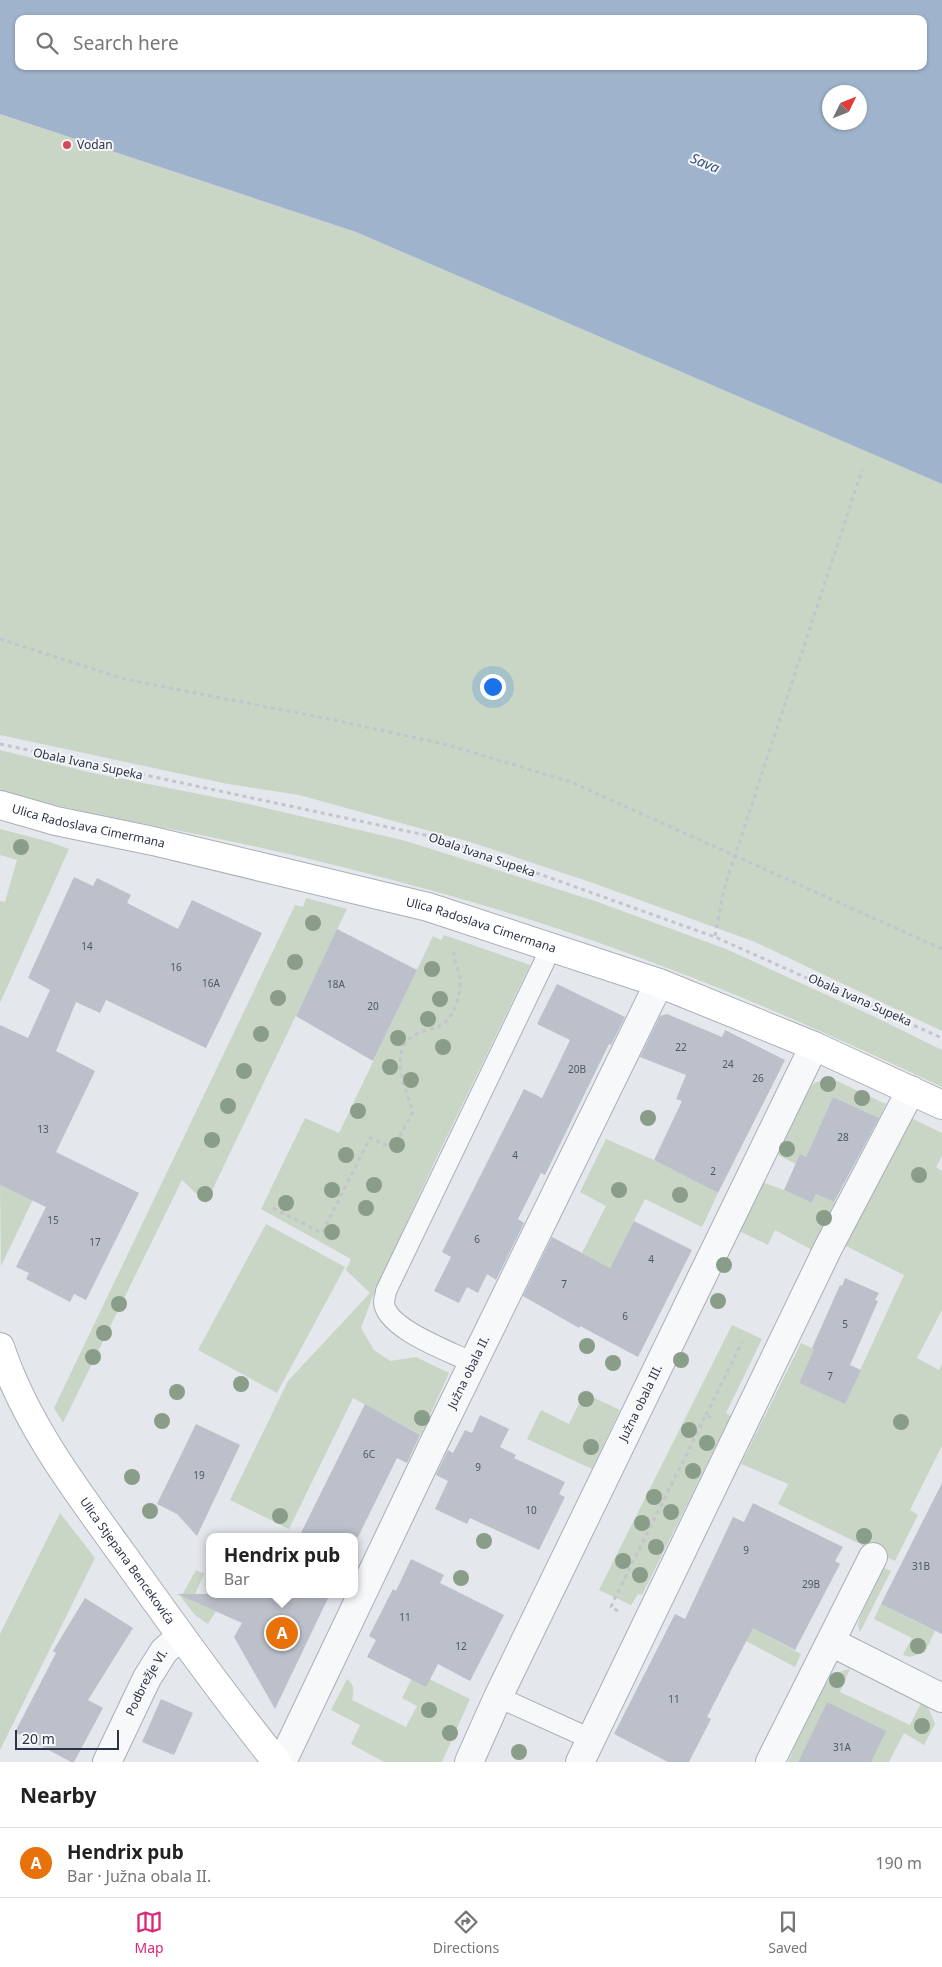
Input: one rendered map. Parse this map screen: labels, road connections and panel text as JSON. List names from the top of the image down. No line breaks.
{"streets":{"street":["Ulica Radoslava Cimermana","Južna obala II.","Južna obala III.","Ulica Stjepana Bencekovića","Podbrežje VI."],"path":["Obala Ivana Supeka"]},"crossings":[["Ulica Radoslava Cimermana","Južna obala II."],["Ulica Radoslava Cimermana","Južna obala III."],["Ulica Stjepana Bencekovića","Podbrežje VI."]],"water":["Sava"],"places":["Vodan"],"house_numbers":["14","16","16A","18A","20","22","24","20B","26","13","28","4","2","15","6","17","4","7","6","5","7","6C","9","19","10","9","31B","29B","11","12","11","31A"],"scale_bar":"20 m","north":"top right","page":{"search":"Search here","popup":["Hendrix pub","Bar"],"pins":"A","scale":"20 m","heading":"Nearby","list":[{"mark":"A","name":"Hendrix pub","note":"Bar · Južna obala II.","value":"190 m"}],"nav":["Map","Directions","Saved"]}}
